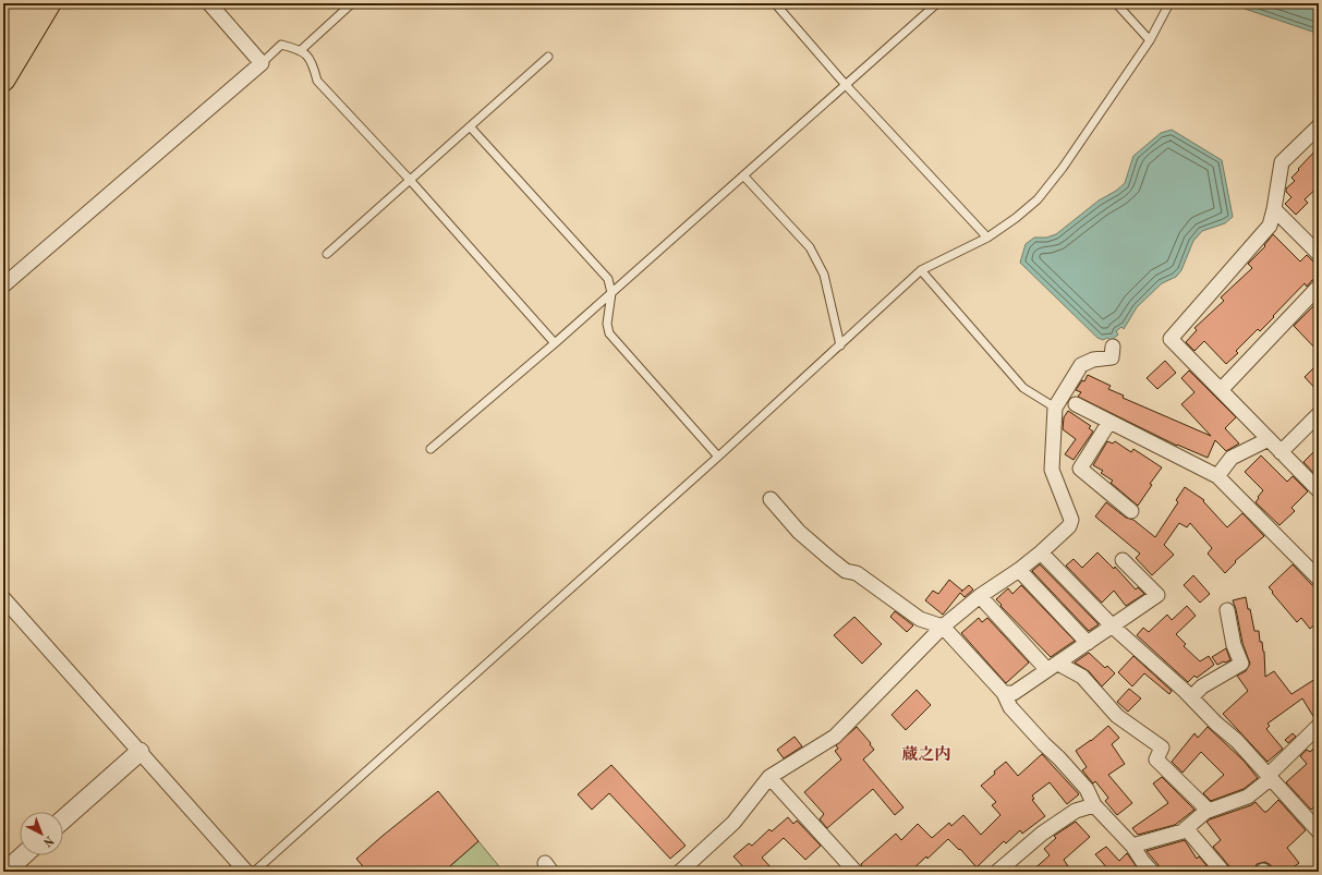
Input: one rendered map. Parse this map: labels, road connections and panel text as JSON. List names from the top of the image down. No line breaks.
{"districts":["蔵之内"],"north":"bottom right"}
